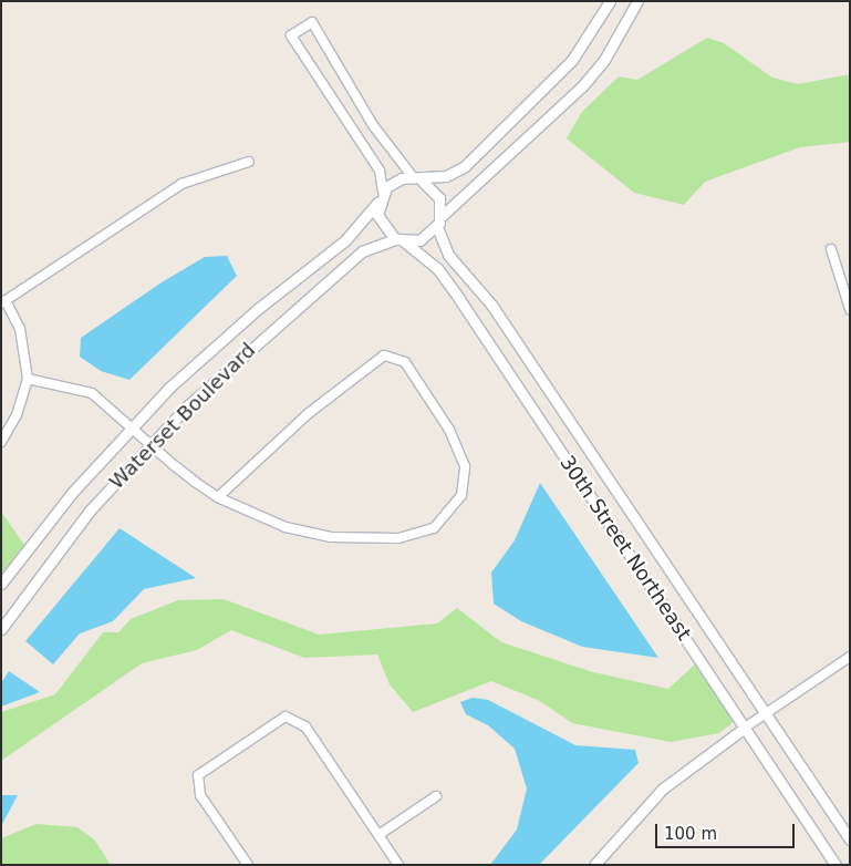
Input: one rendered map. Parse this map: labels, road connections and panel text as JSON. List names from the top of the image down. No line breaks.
{"streets":{"street":["Waterset Boulevard","30th Street Northeast"]},"crossings":[["Waterset Boulevard","30th Street Northeast"]],"scale_bar":"100 m"}
